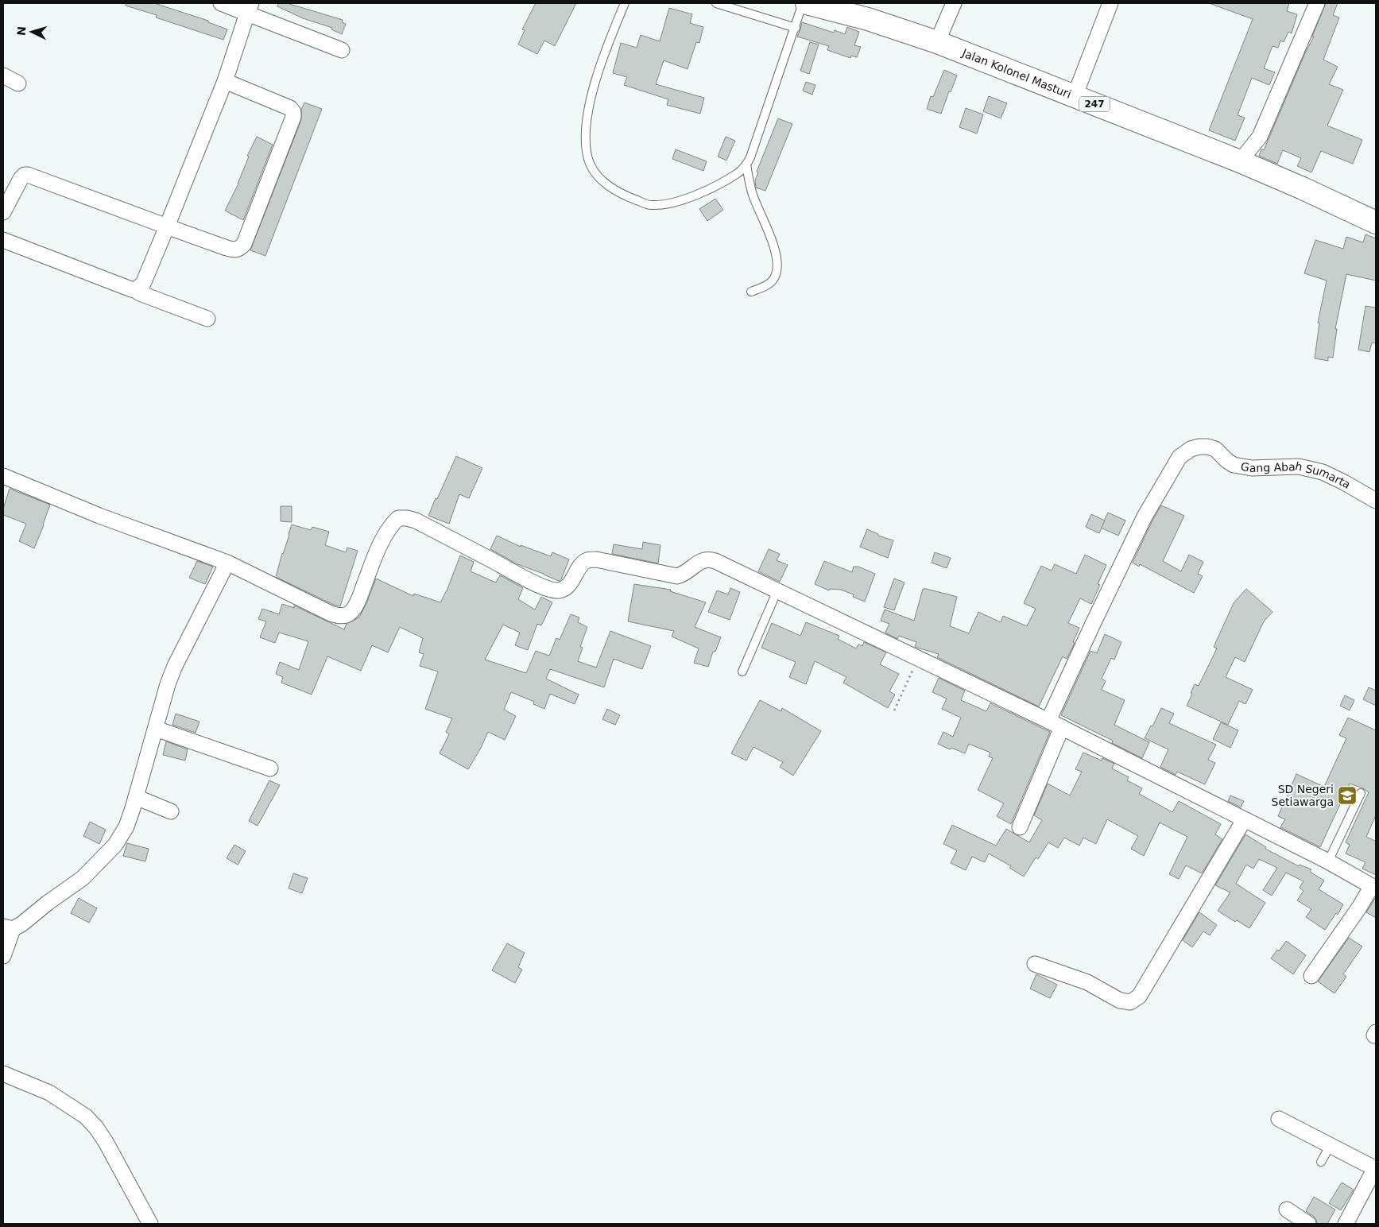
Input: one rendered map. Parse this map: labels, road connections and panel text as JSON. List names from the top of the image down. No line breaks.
{"streets":{"main road":["Jalan Kolonel Masturi","247"],"street":["Gang Abah Sumarta"]},"places":{"school or university":["SD Negeri Setiawarga"]},"north":"left"}
